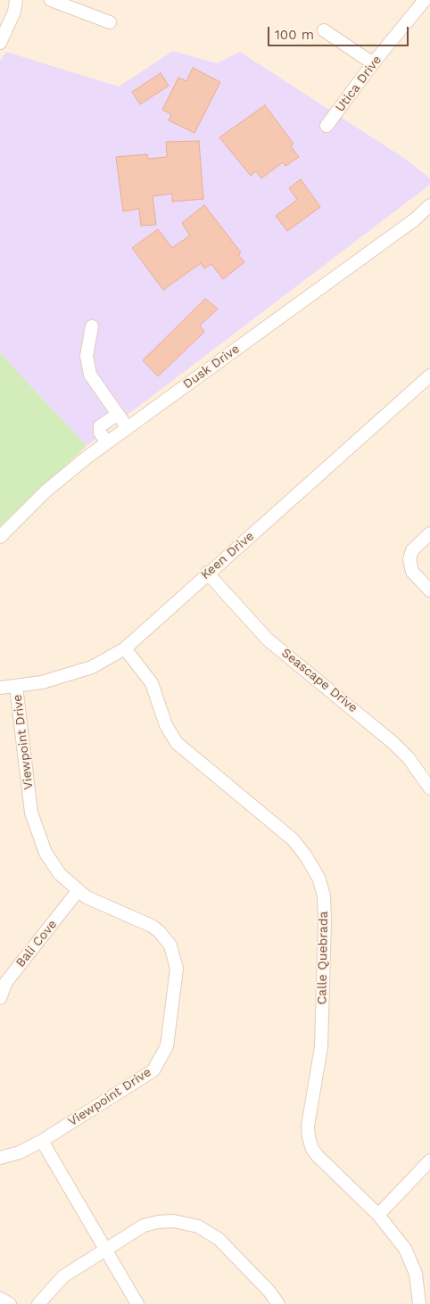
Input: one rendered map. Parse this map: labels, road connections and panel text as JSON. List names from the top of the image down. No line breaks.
{"streets":{"street":["Utica Drive","Dusk Drive","Keen Drive","Seascape Drive","Viewpoint Drive","Bali Cove","Calle Quebrada"]},"crossings":[["Keen Drive","Seascape Drive"],["Keen Drive","Viewpoint Drive"],["Keen Drive","Calle Quebrada"],["Viewpoint Drive","Bali Cove"]],"scale_bar":"100 m"}
